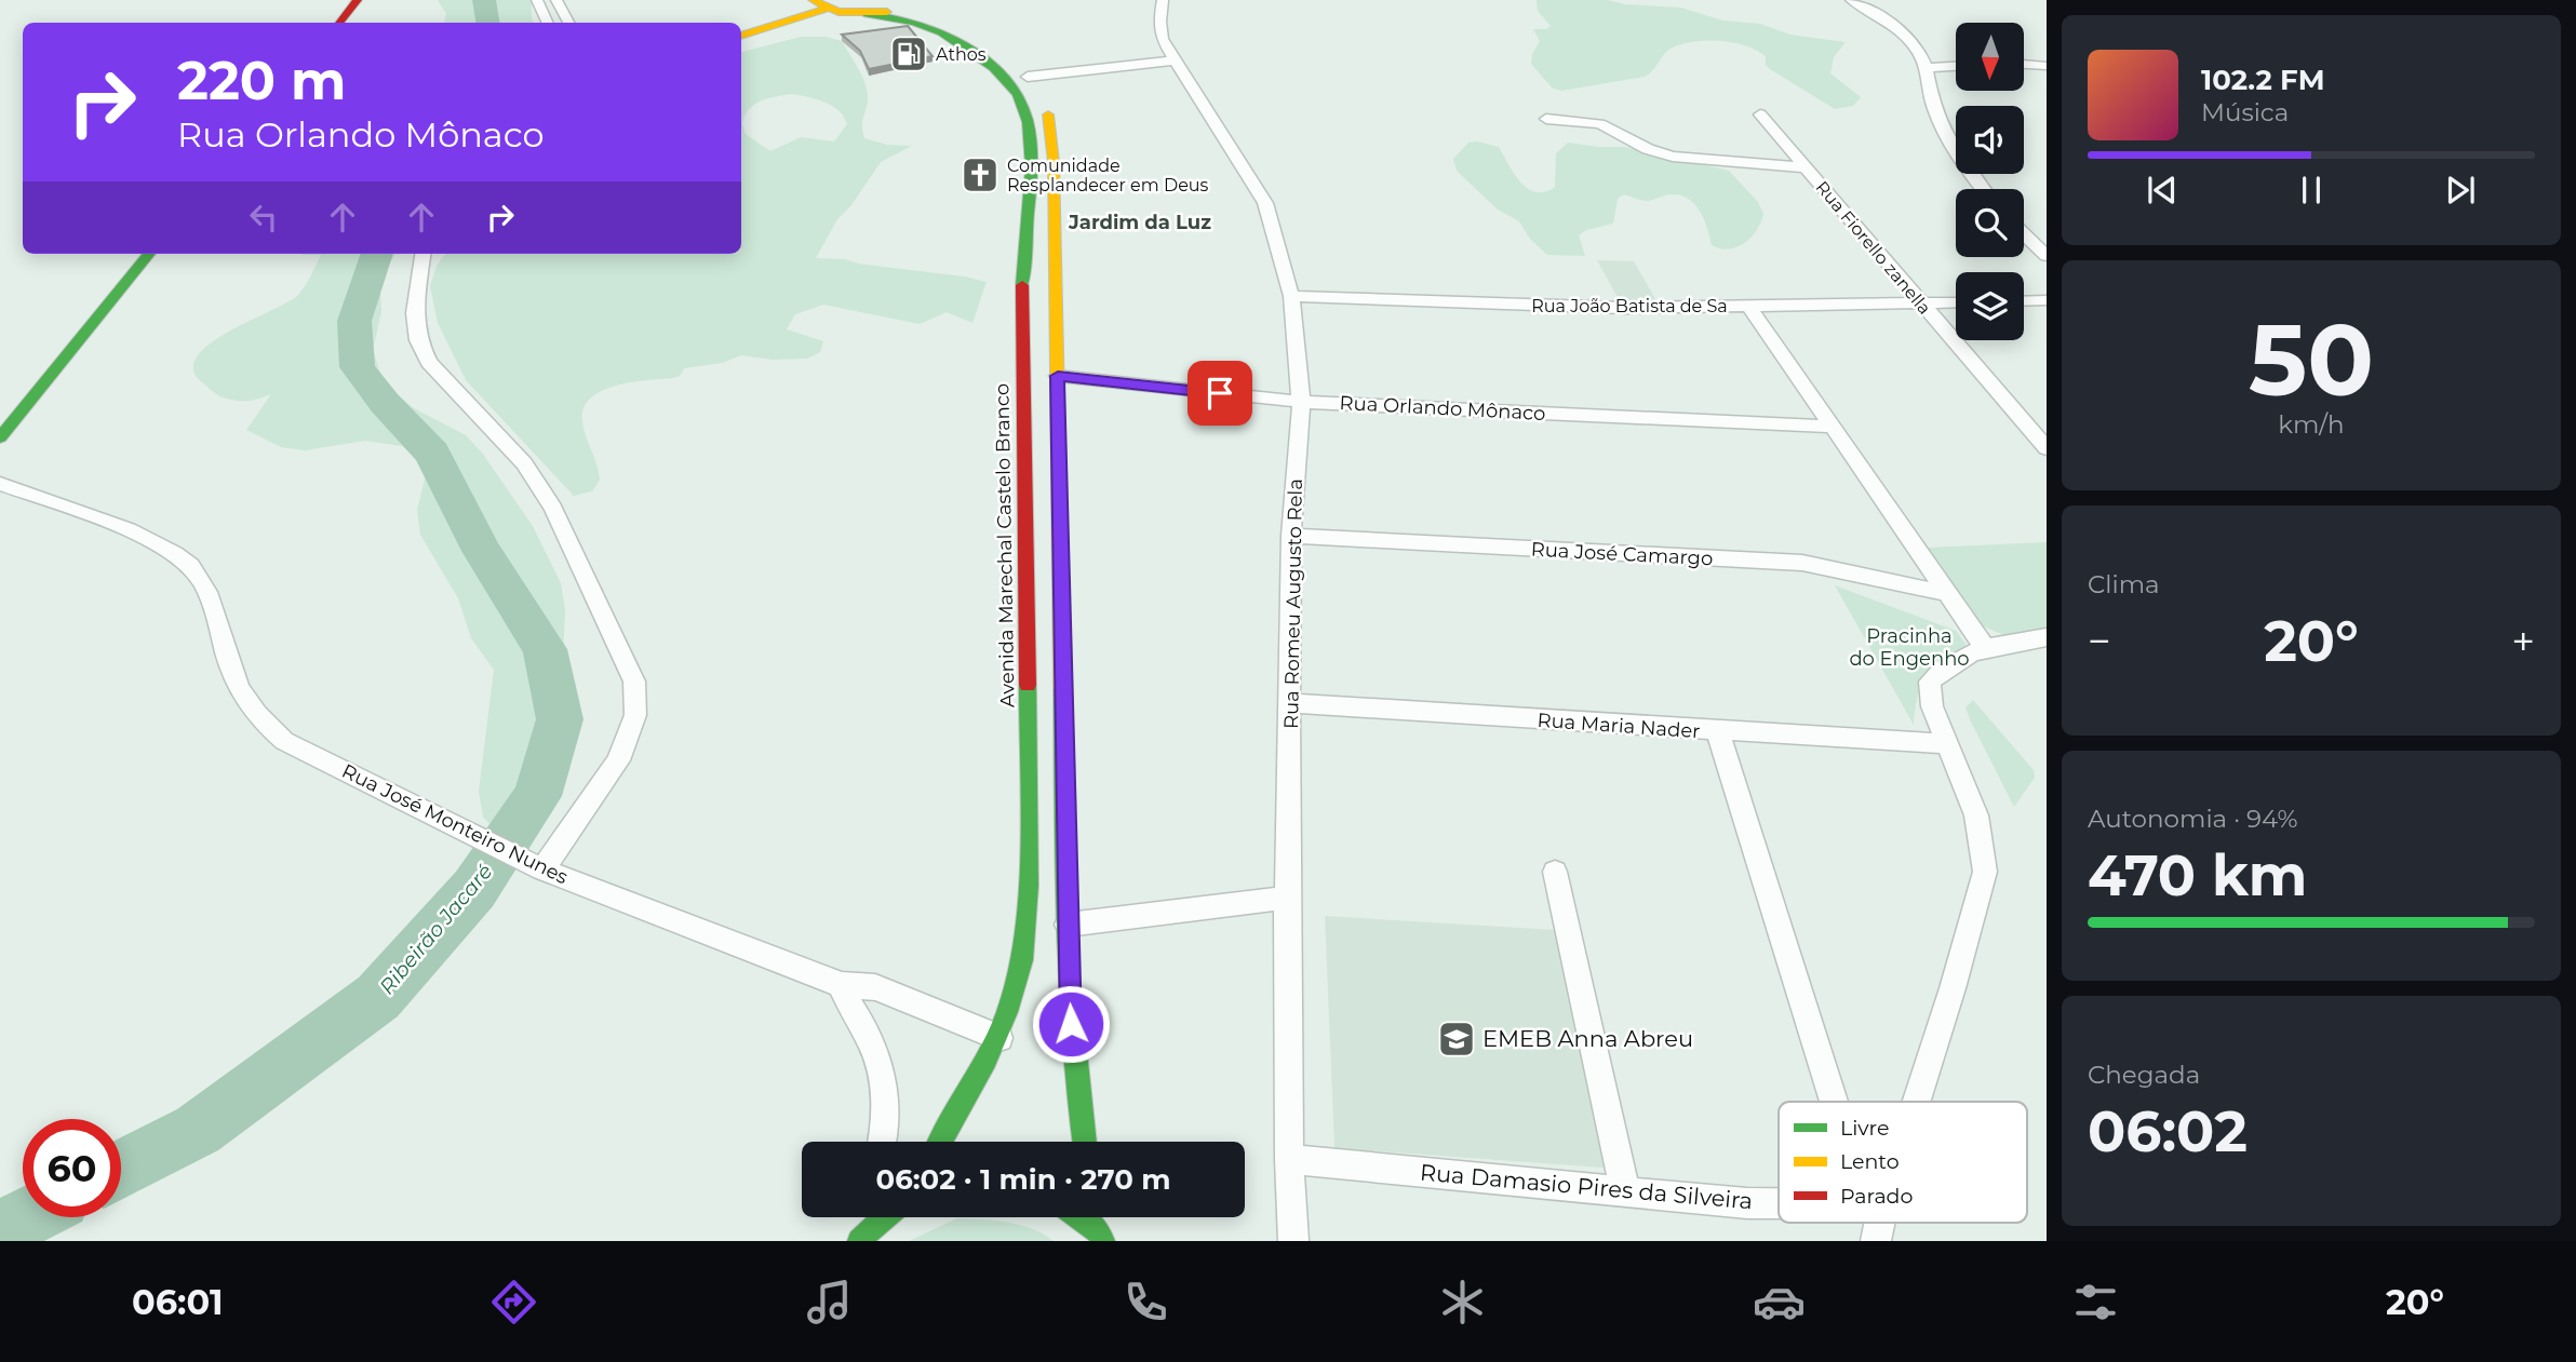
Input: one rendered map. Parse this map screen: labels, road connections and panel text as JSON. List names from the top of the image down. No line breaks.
{"streets":{"main road":["Avenida Marechal Castelo Branco"],"street":["Rua Fiorello zanella","Rua João Batista de Sa","Rua Orlando Mônaco","Rua José Camargo","Rua Romeu Augusto Rela","Rua Maria Nader","Rua José Monteiro Nunes","Rua Damasio Pires da Silveira"]},"crossings":[["Rua Fiorello zanella","Rua João Batista de Sa"],["Rua João Batista de Sa","Rua Romeu Augusto Rela"],["Rua Orlando Mônaco","Rua Romeu Augusto Rela"],["Avenida Marechal Castelo Branco","Rua José Monteiro Nunes"],["Rua José Camargo","Rua Romeu Augusto Rela"],["Rua Romeu Augusto Rela","Rua Maria Nader"],["Rua Romeu Augusto Rela","Rua Damasio Pires da Silveira"]],"districts":["Jardim da Luz"],"water":["Ribeirão Jacaré"],"parks":["Pracinha do Engenho"],"places":{"fuel station":["Athos"],"church":["Comunidade Resplandecer em Deus"],"school or university":["EMEB Anna Abreu"]},"legend":["Livre","Lento","Parado"],"north":"bottom","page":{"turn":["220 m","Rua Orlando Mônaco"],"song":["102.2 FM","Música"],"tile":[["50","km/h"],"Clima",["Autonomia · 94%","470 km"],["Chegada","06:02"]],"heat":["−","20°","+"],"limit":"60","trip":"06:02 · 1 min · 270 m","tabs":["06:01","20°"]}}
